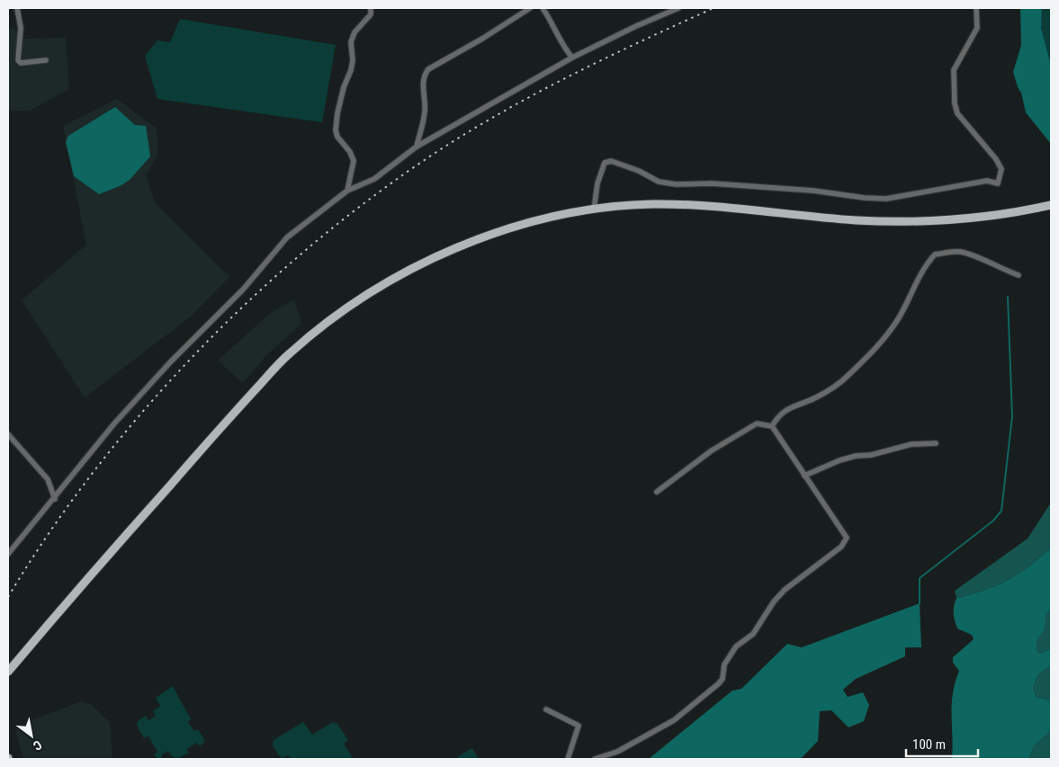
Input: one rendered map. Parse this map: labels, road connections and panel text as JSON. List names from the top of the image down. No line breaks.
{"scale_bar":"100 m","north":"bottom right"}
